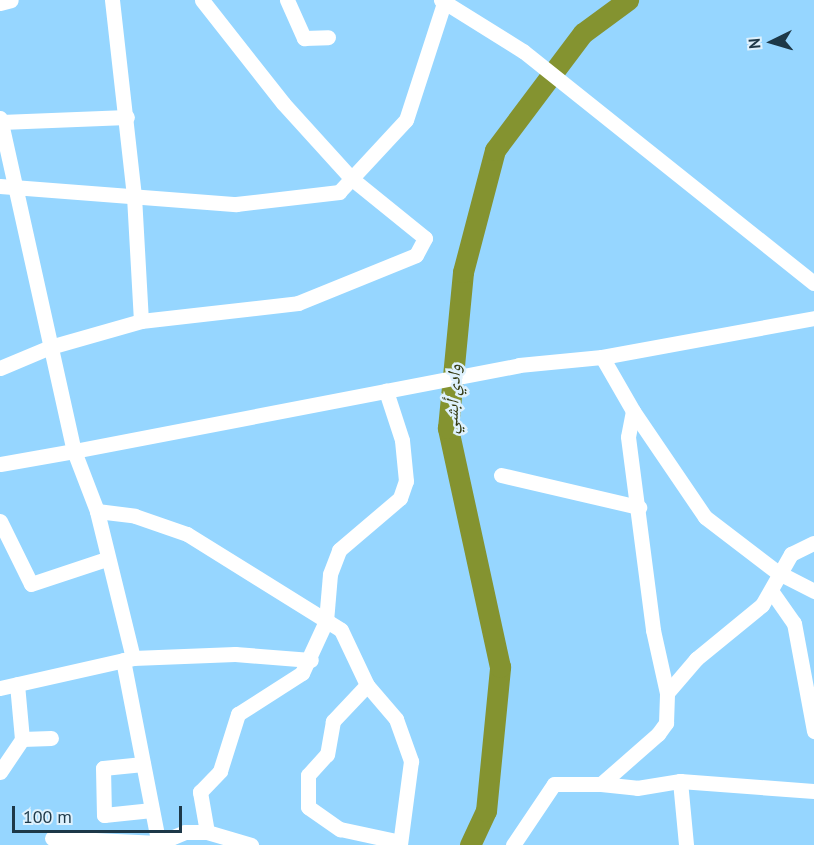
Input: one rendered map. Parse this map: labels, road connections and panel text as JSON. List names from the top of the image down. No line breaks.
{"water":["وادي أبشي"],"scale_bar":"100 m","north":"left"}
